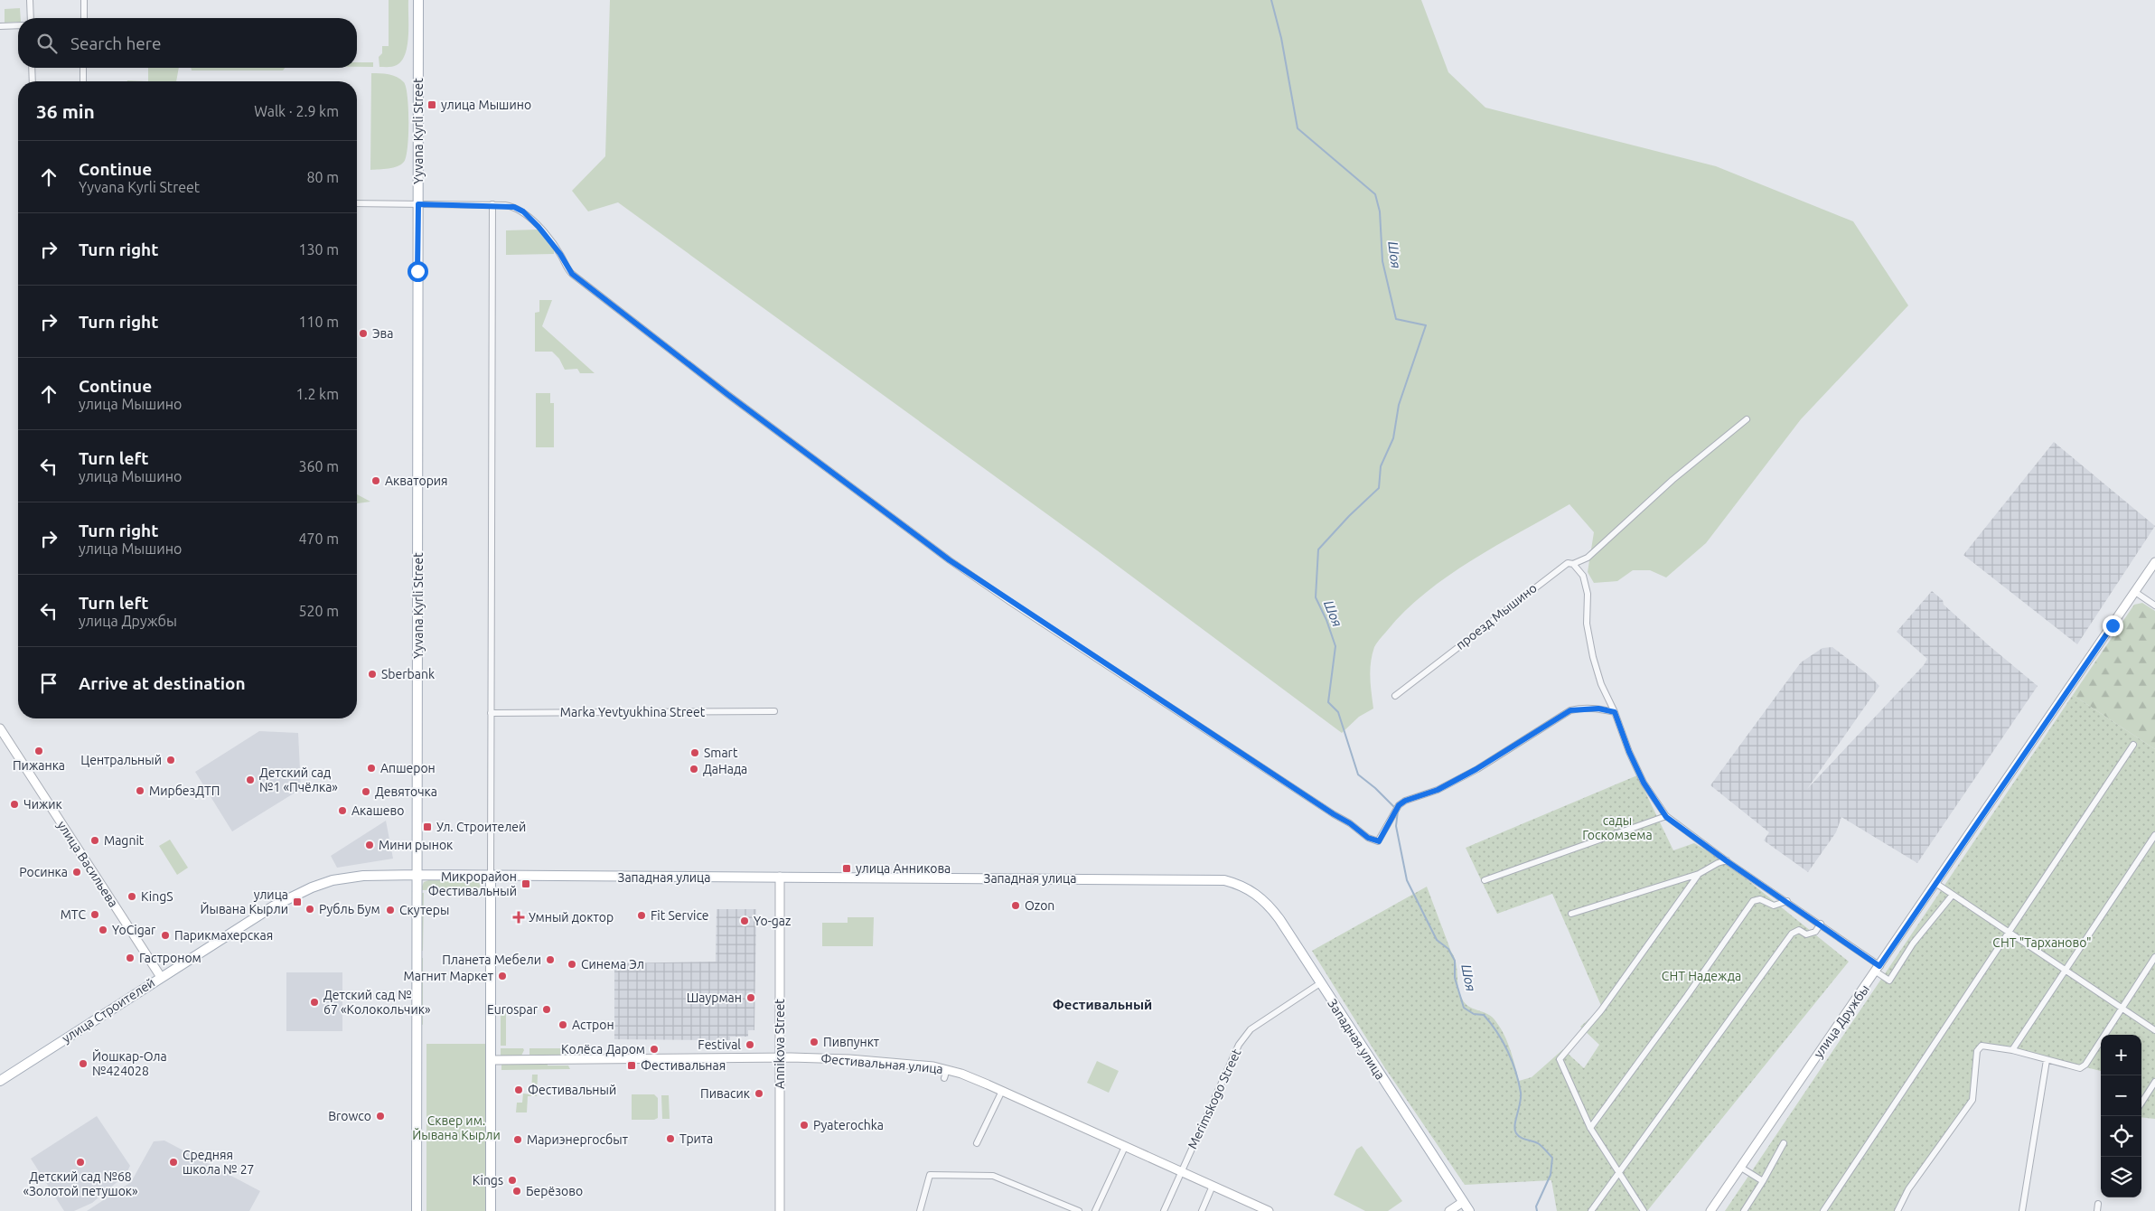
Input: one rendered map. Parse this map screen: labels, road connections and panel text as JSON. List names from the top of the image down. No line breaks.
{"streets":{"main road":["Yyvana Kyrli Street","Западная улица","улица Строителей"],"street":["проезд Мышино","Marka Yevtyukhina Street","улица Васильева","улица Дружбы","Annikova Street","Фестивальная улица","Merimskogo Street"]},"crossings":[["Yyvana Kyrli Street","Западная улица"],["Yyvana Kyrli Street","улица Строителей"],["улица Васильева","улица Строителей"],["Западная улица","улица Строителей"],["Западная улица","Annikova Street"],["Западная улица","Merimskogo Street"],["Annikova Street","Фестивальная улица"],["Фестивальная улица","Merimskogo Street"]],"districts":["Фестивальный"],"water":["Шоя"],"parks":["сады Госкомзема","СНТ \"Тарханово\"","СНТ Надежда","Сквер им. Йывана Кырли"],"places":{"transit":["улица Мышино","Ул. Строителей","улица Анникова","Микрорайон Фестивальный","улица Йывана Кырли","Фестивальная"],"other":["Эва","Акватория","Sberbank","Пижанка","Smart","Центральный","Апшерон","ДаНада","Детский сад №1 «Пчёлка»","МирбезДТП","Девяточка","Чижик","Акашево","Magnit","Мини рынок","Росинка","KingS","Ozon","Рубль Бум","Скутеры","МТС","Fit Service","Yo-gaz","YoCigar","Парикмахерская","Гастроном","Планета Мебели","Синема Эл","Магнит Маркет","Шаурман","Детский сад № 67 «Колокольчик»","Eurospar","Астрон","Пивпункт","Festival","Колёса Даром","Йошкар-Ола №424028","Фестивальный","Пивасик","Browco","Pyaterochka","Трита","Мариэнергосбыт","Детский сад №68 «Золотой петушок»","Средняя школа № 27","Kings","Берёзово"],"health":["Умный доктор"]},"page":{"search":"Search here","heading":["36 min","Walk · 2.9 km"],"list":[["Continue","Yyvana Kyrli Street","80 m"],["Turn right","130 m"],["Turn right","110 m"],["Continue","улица Мышино","1.2 km"],["Turn left","улица Мышино","360 m"],["Turn right","улица Мышино","470 m"],["Turn left","улица Дружбы","520 m"],"Arrive at destination"],"map_buttons":["+","−"]}}
